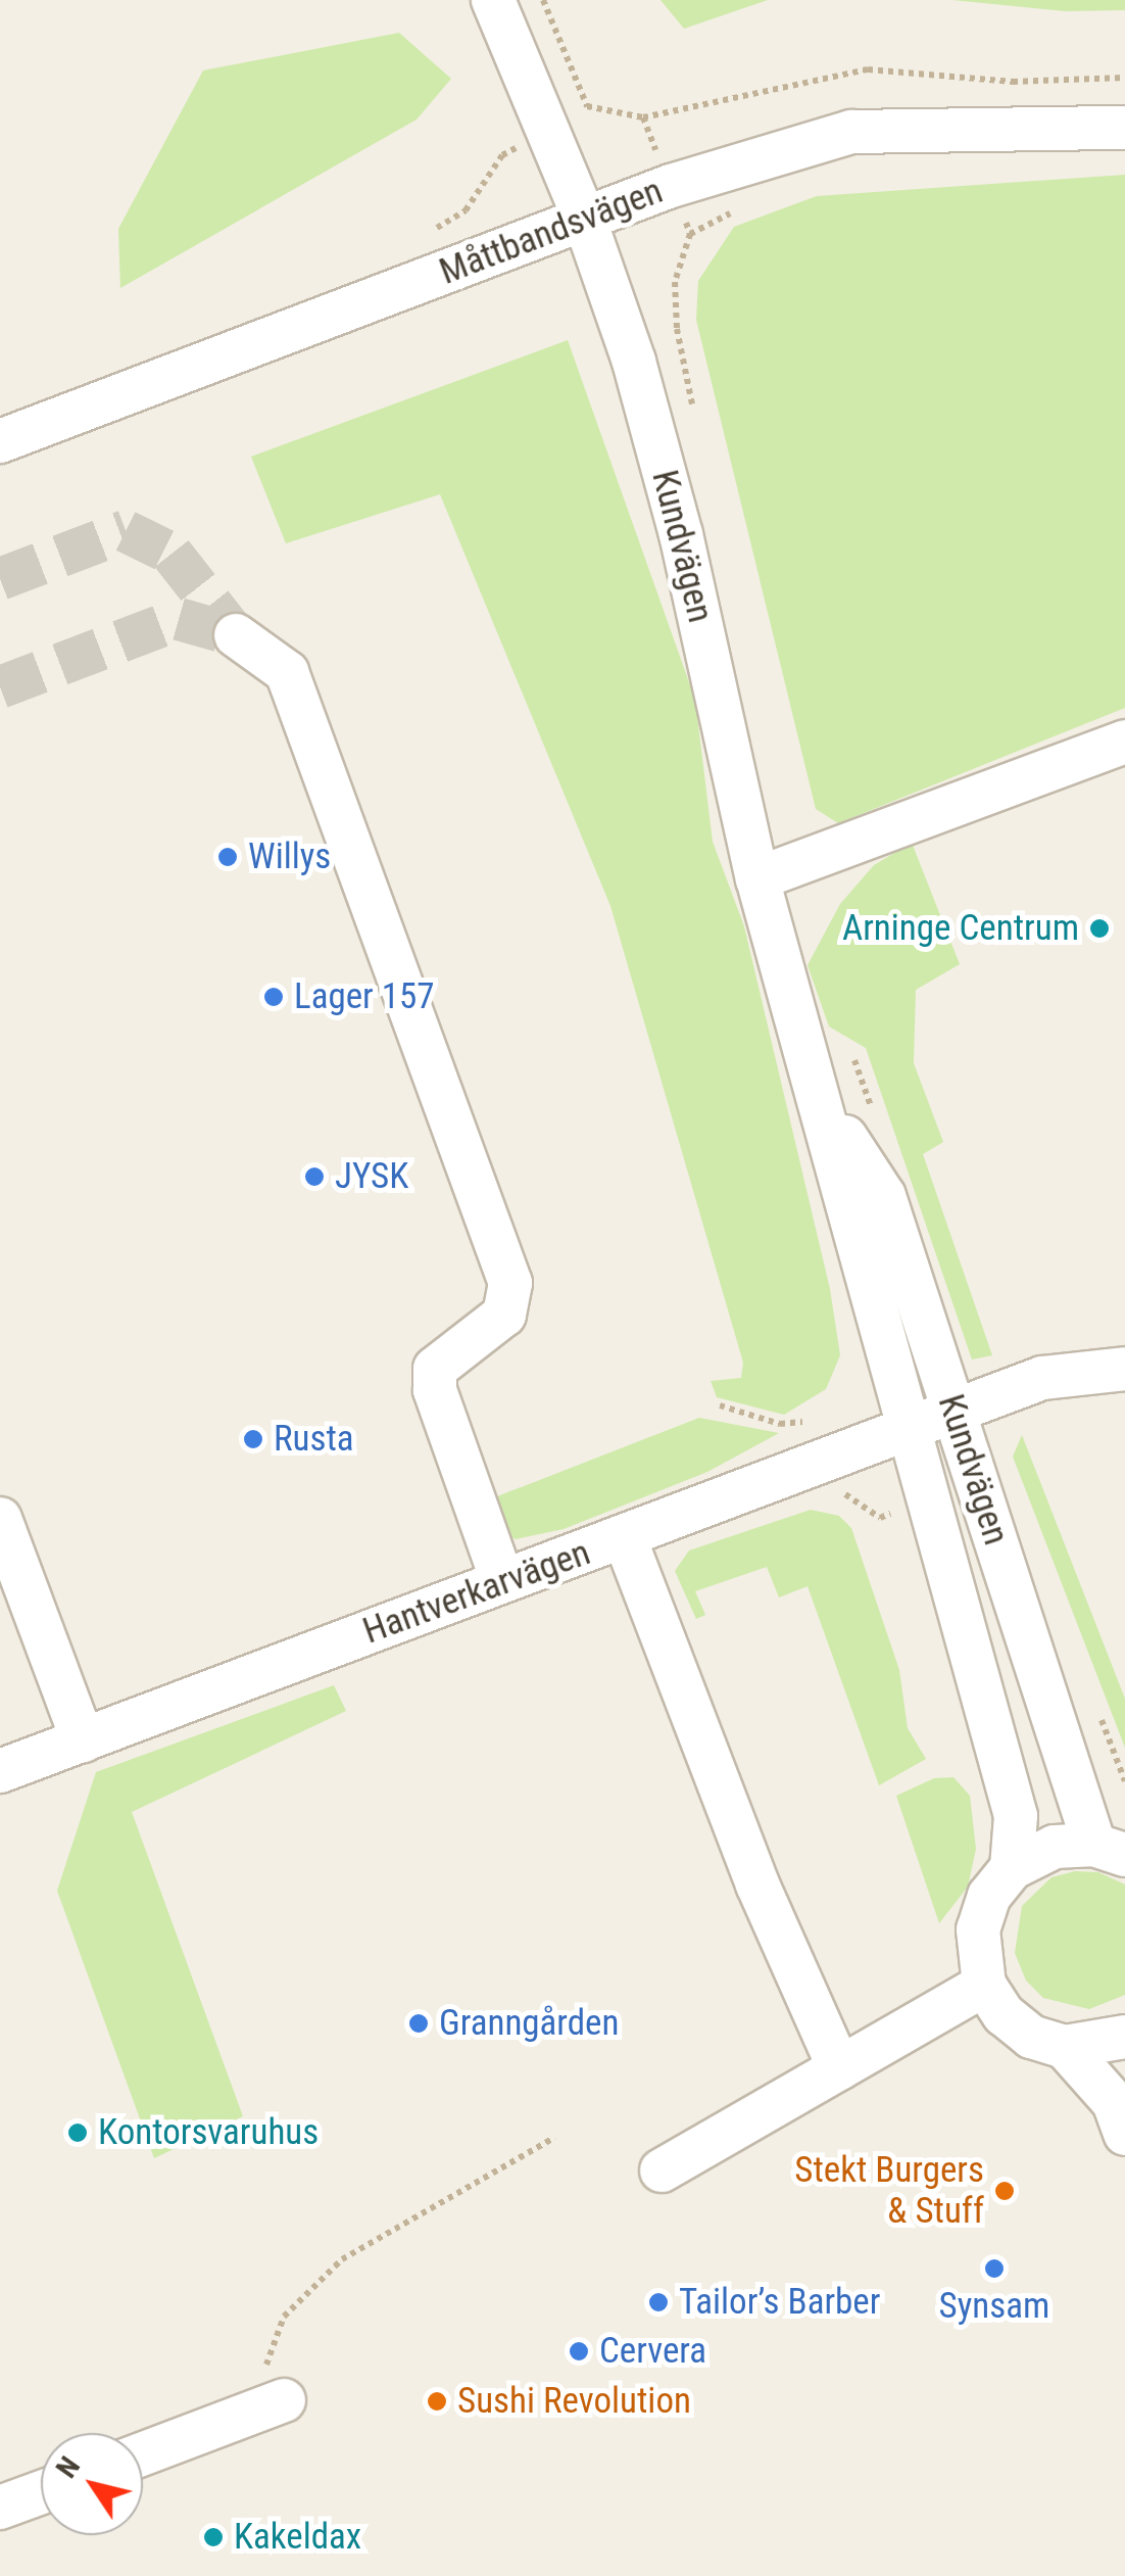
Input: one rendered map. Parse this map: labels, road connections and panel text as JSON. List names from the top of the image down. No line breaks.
{"streets":{"street":["Måttbandsvägen","Kundvägen","Hantverkarvägen"]},"crossings":[["Måttbandsvägen","Kundvägen"],["Kundvägen","Hantverkarvägen"]],"places":["Willys","Arninge Centrum","Lager 157","JYSK","Rusta","Granngården","Kontorsvaruhus","Stekt Burgers & Stuff","Synsam","Tailor’s Barber","Cervera","Sushi Revolution","Kakeldax"],"north":"top left"}
